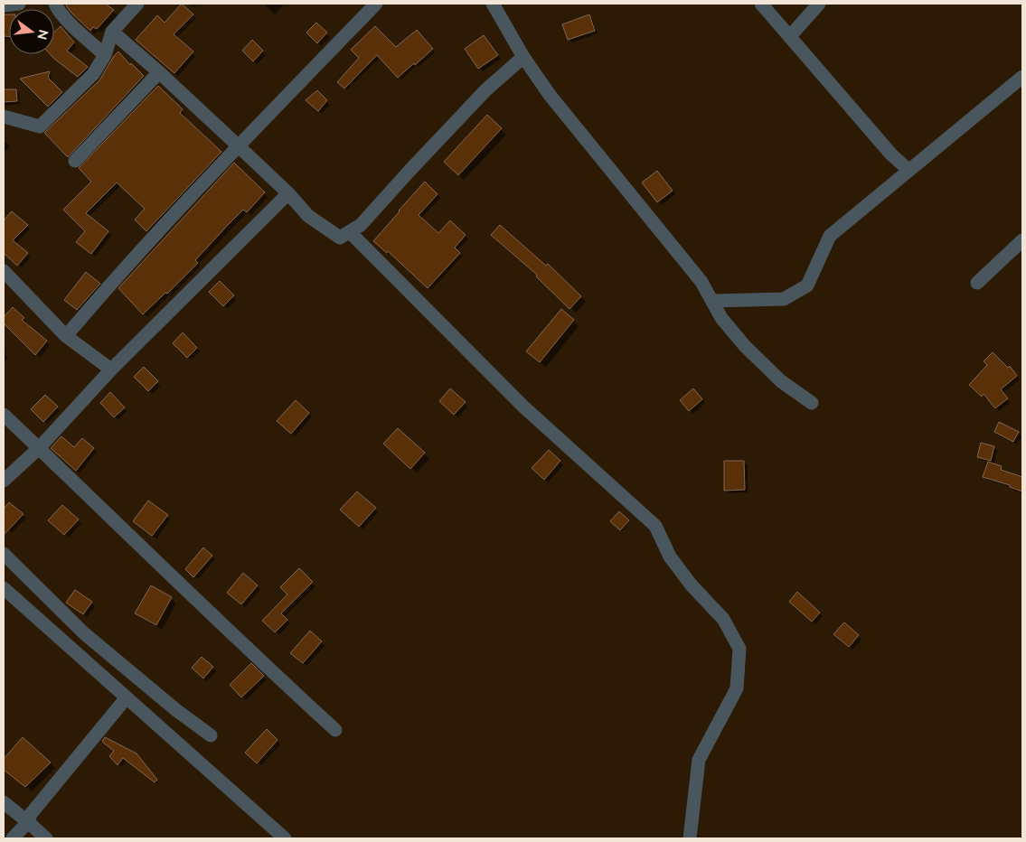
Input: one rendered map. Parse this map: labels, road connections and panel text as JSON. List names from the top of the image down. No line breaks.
{"north":"right"}
